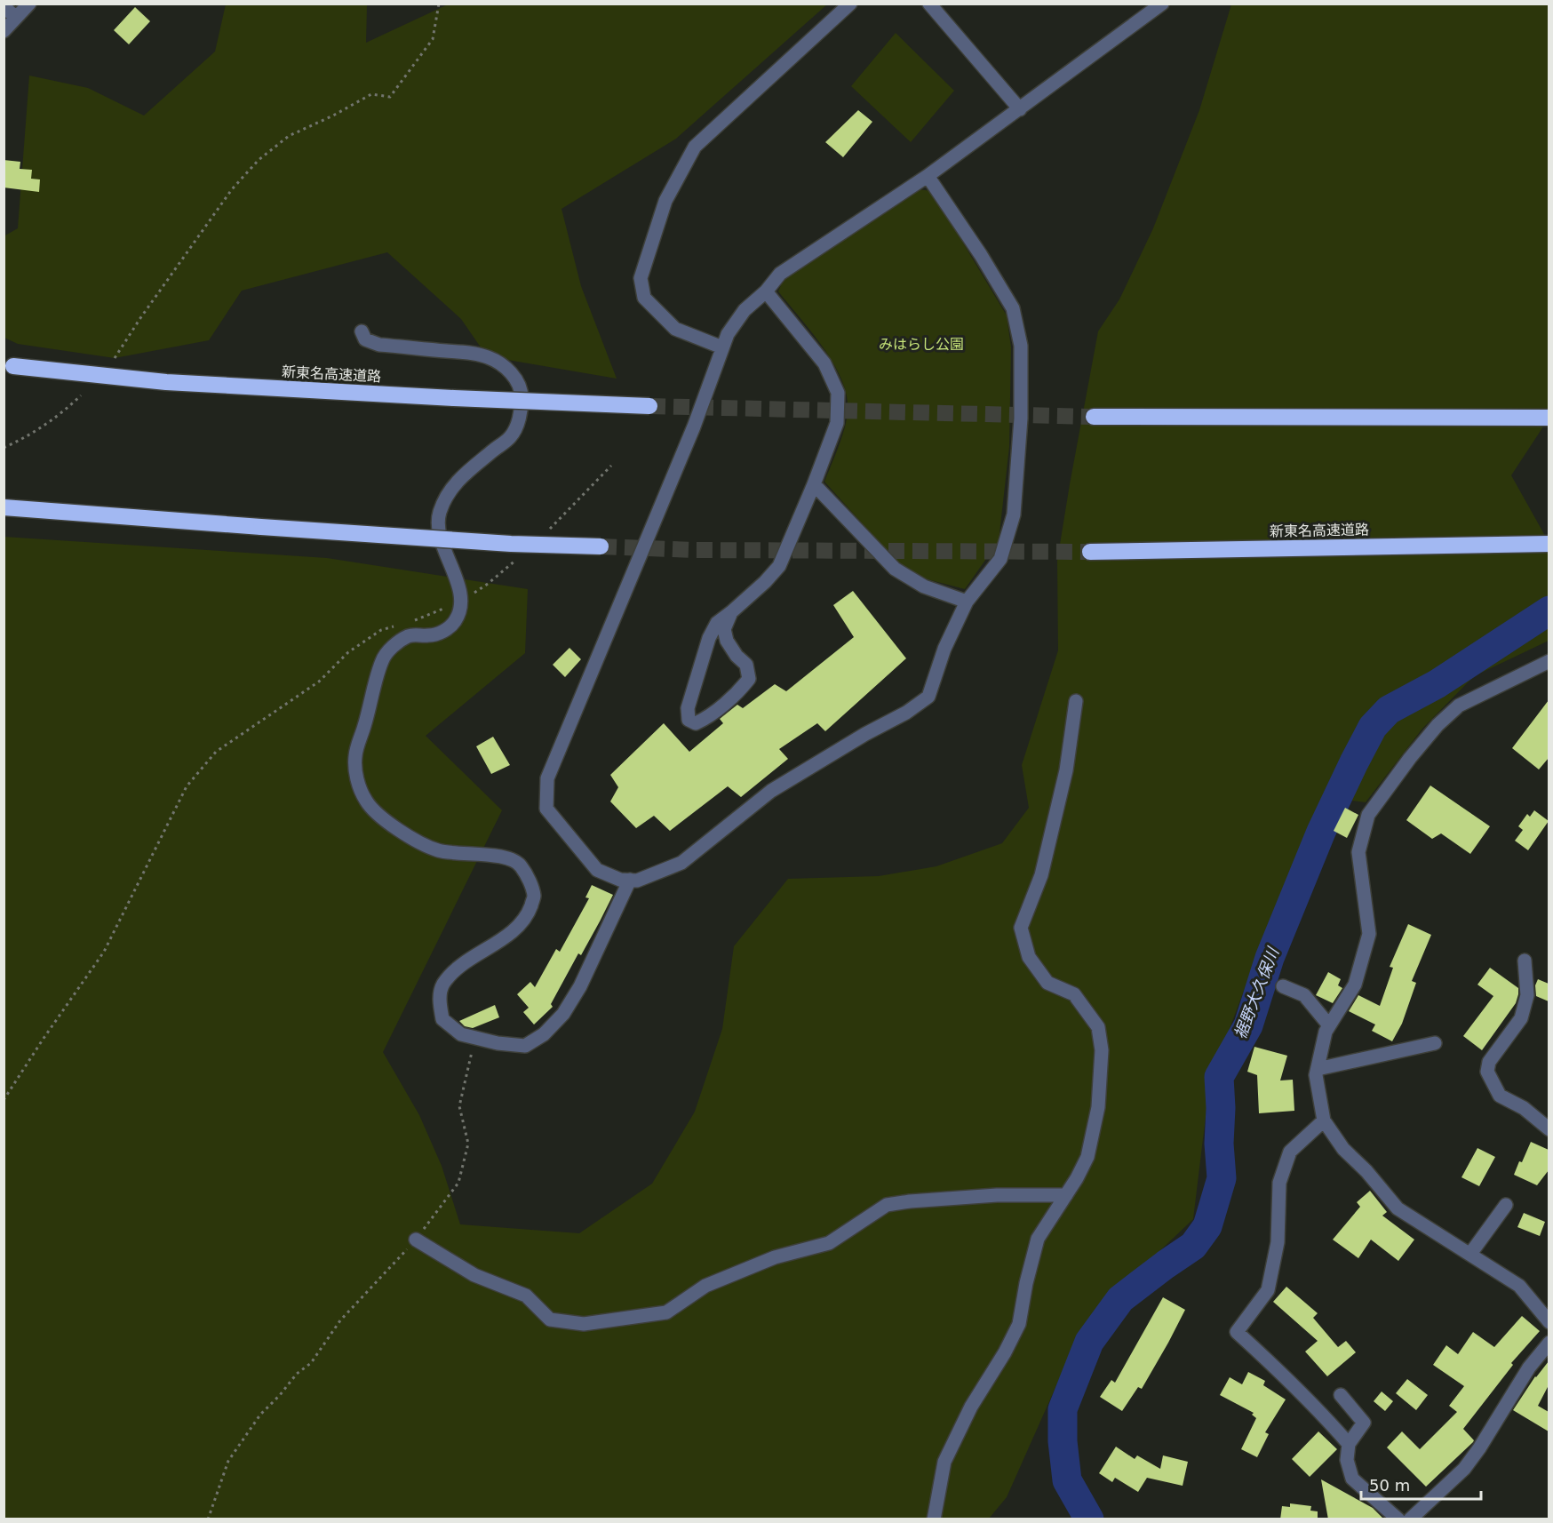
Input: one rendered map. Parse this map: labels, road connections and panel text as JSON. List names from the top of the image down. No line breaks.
{"streets":{"highway":["新東名高速道路"]},"water":["裾野大久保川"],"parks":["みはらし公園"],"scale_bar":"50 m"}
